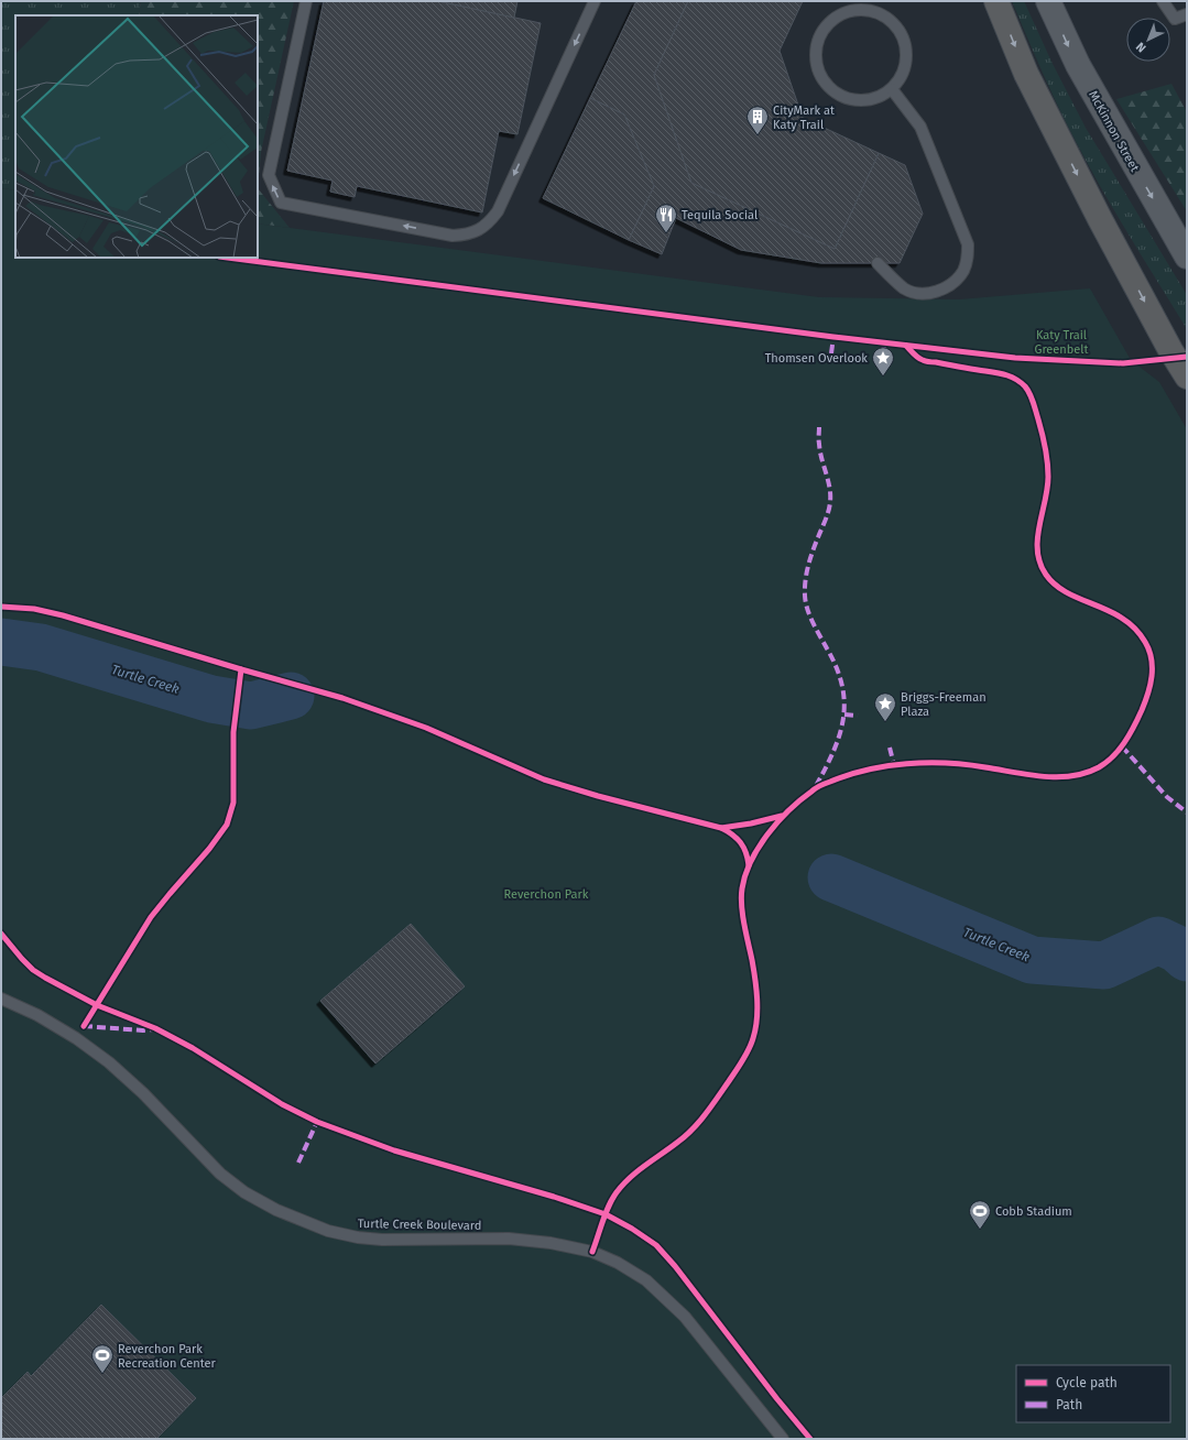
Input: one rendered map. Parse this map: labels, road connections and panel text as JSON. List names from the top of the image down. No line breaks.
{"streets":{"main road":["McKinnon Street"],"lane":["Turtle Creek Boulevard"]},"one_way":["McKinnon Street"],"water":["Turtle Creek"],"parks":["Katy Trail Greenbelt","Reverchon Park"],"places":{"building":["CityMark at Katy Trail"],"restaurant":["Tequila Social"],"place":["Thomsen Overlook","Briggs-Freeman Plaza"],"sports":["Cobb Stadium","Reverchon Park Recreation Center"]},"legend":["Cycle path","Path"],"north":"bottom left"}
